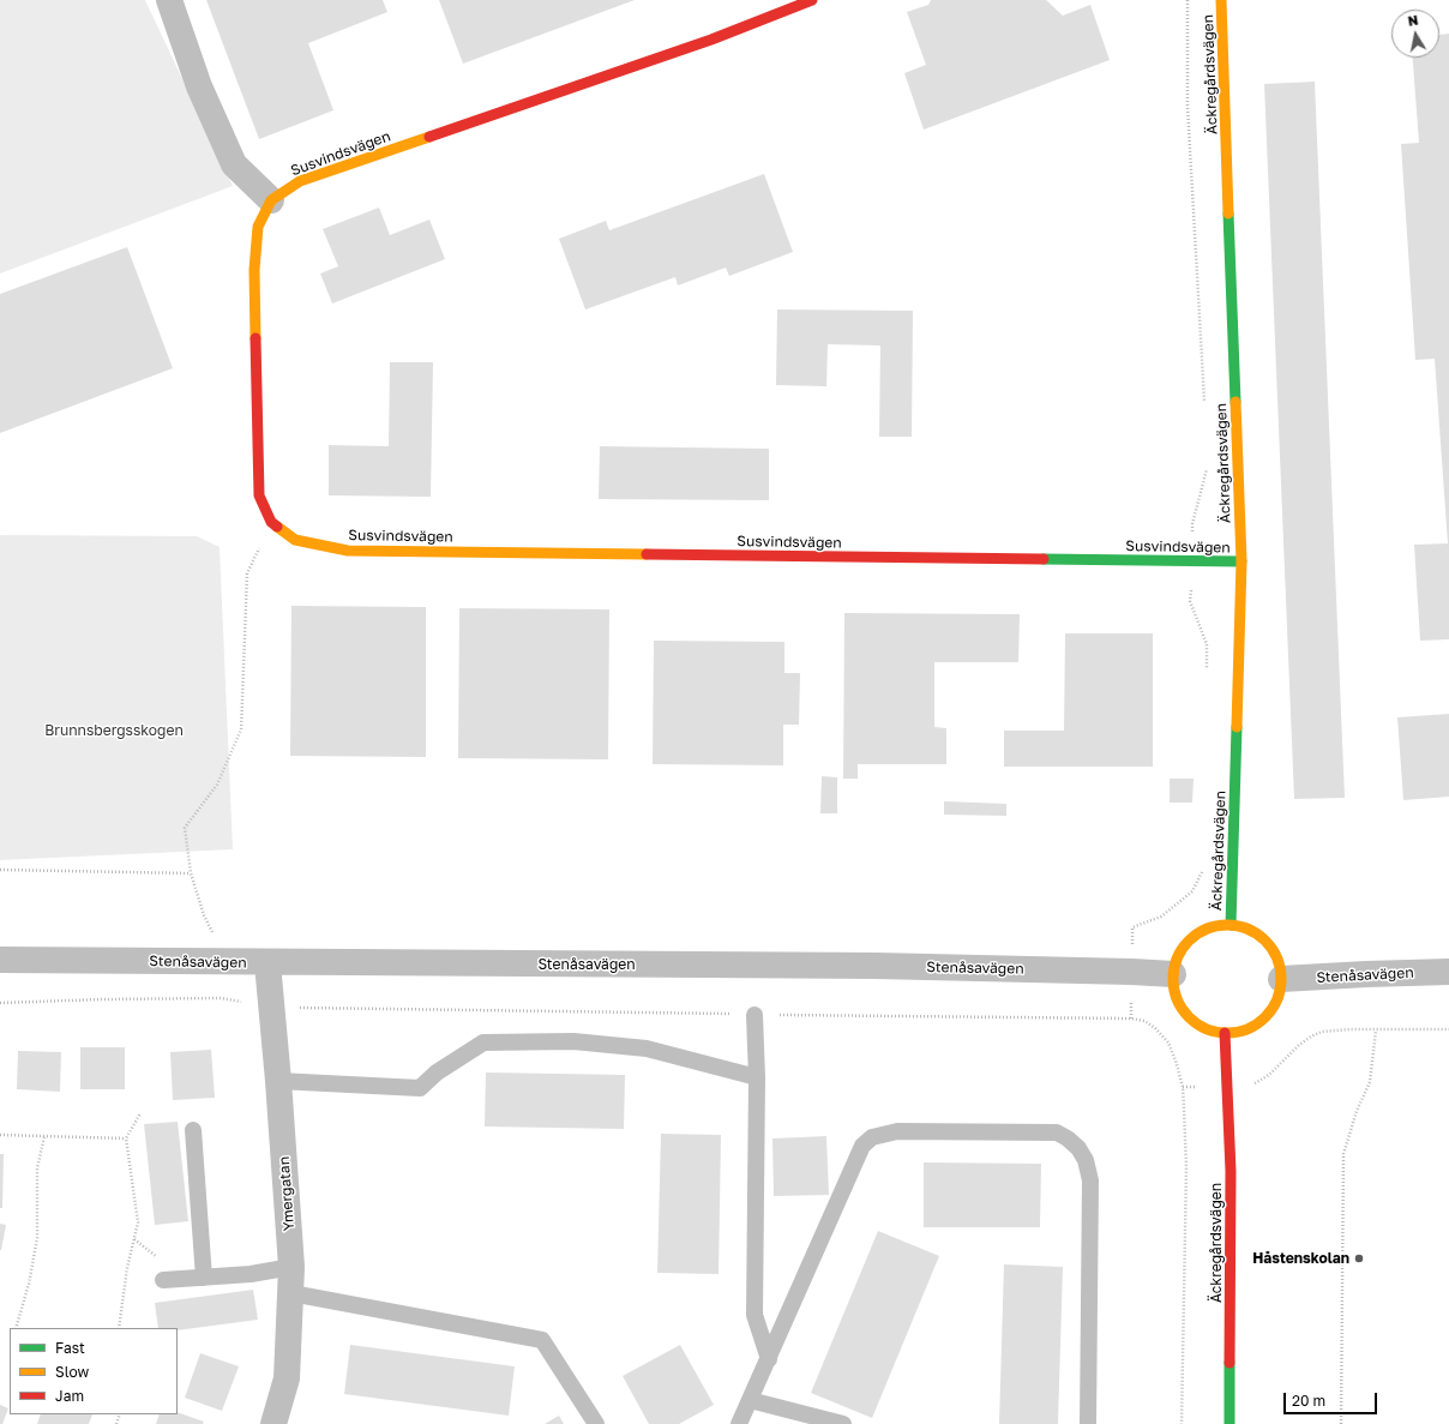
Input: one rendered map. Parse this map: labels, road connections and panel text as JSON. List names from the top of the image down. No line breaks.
{"streets":{"street":["Äckregårdsvägen","Susvindsvägen","Stenåsavägen","Ymergatan"]},"crossings":[["Äckregårdsvägen","Susvindsvägen"],["Äckregårdsvägen","Stenåsavägen"],["Stenåsavägen","Ymergatan"]],"parks":["Brunnsbergsskogen"],"places":["Håstenskolan"],"legend":["Fast","Slow","Jam"],"scale_bar":"20 m","north":"top"}
